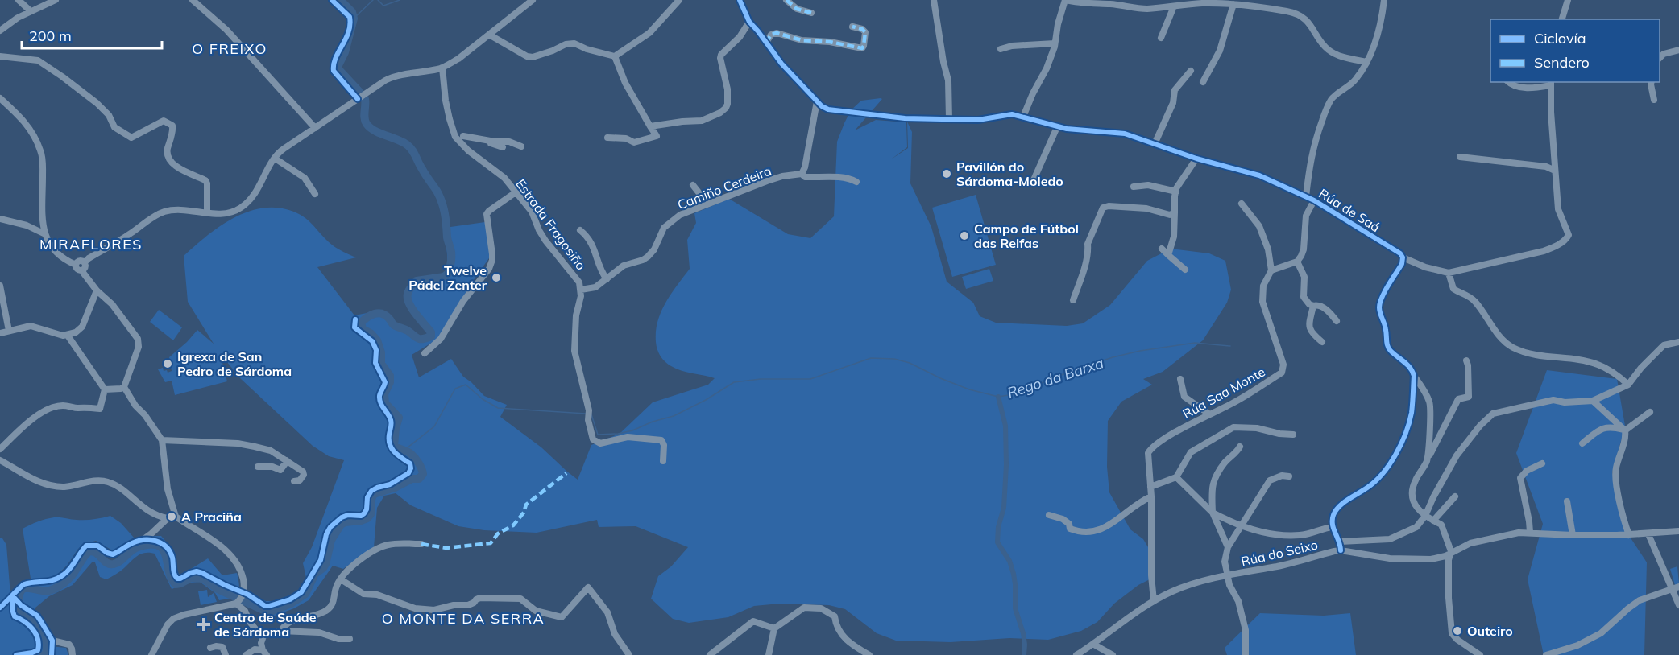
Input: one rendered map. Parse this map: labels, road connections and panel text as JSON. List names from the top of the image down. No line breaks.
{"streets":{"street":["Camiño Cerdeira","Rúa de Saá","Estrada Fragosiño","Rúa Saa Monte","Rúa do Seixo"]},"crossings":[["Camiño Cerdeira","Estrada Fragosiño"],["Rúa Saa Monte","Rúa do Seixo"]],"districts":["O FREIXO","MIRAFLORES","O MONTE DA SERRA"],"water":["Rego da Barxa"],"places":{"other":["Pavillón do Sárdoma-Moledo","Campo de Fútbol das Relfas","Twelve Pádel Zenter","Igrexa de San Pedro de Sárdoma","A Praciña","Outeiro"],"health":["Centro de Saúde de Sárdoma"]},"legend":["Ciclovía","Sendero"],"scale_bar":"200 m"}
